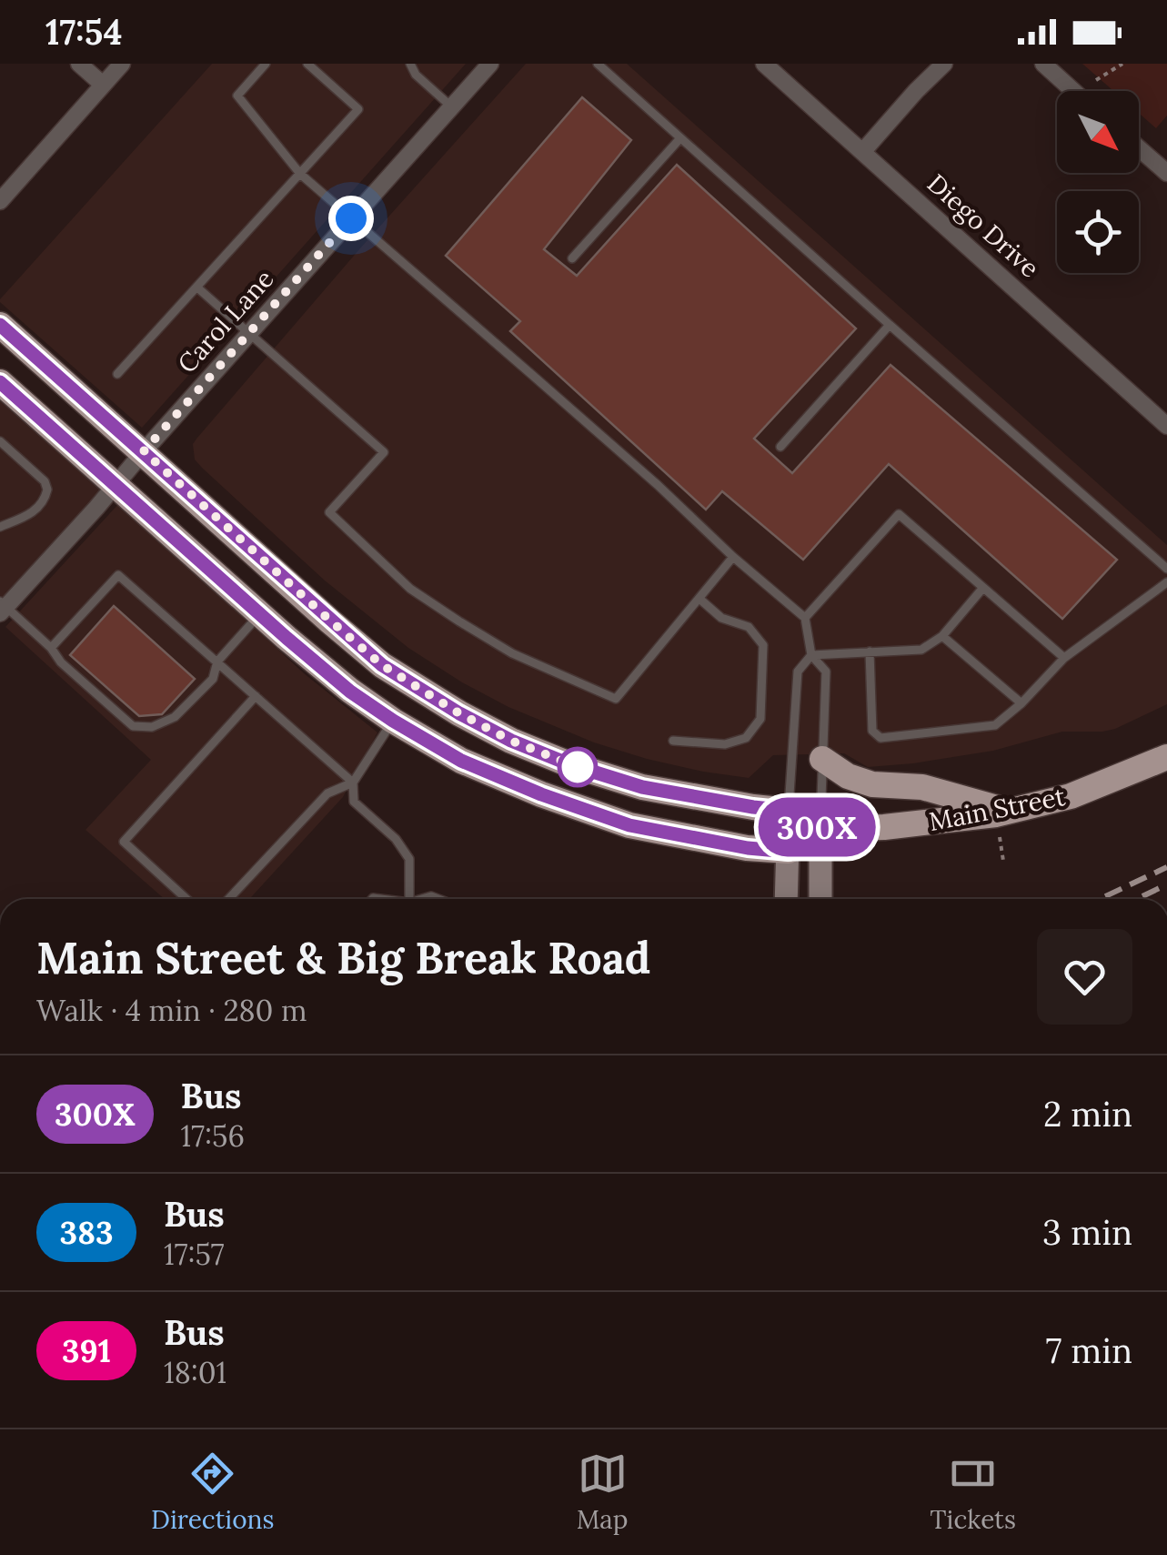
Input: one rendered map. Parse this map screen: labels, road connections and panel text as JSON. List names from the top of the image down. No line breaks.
{"streets":{"main road":["Main Street"],"street":["Diego Drive","Carol Lane"]},"lines":["bus line 300X"],"north":"bottom right","page":{"status":"17:54","on_map":"300X","heading":["Main Street & Big Break Road","Walk · 4 min · 280 m"],"list":[{"mark":"300X","name":"Bus","note":"17:56","value":"2 min"},{"mark":"383","name":"Bus","note":"17:57","value":"3 min"},{"mark":"391","name":"Bus","note":"18:01","value":"7 min"}],"tabs":["Directions","Map","Tickets"]}}
